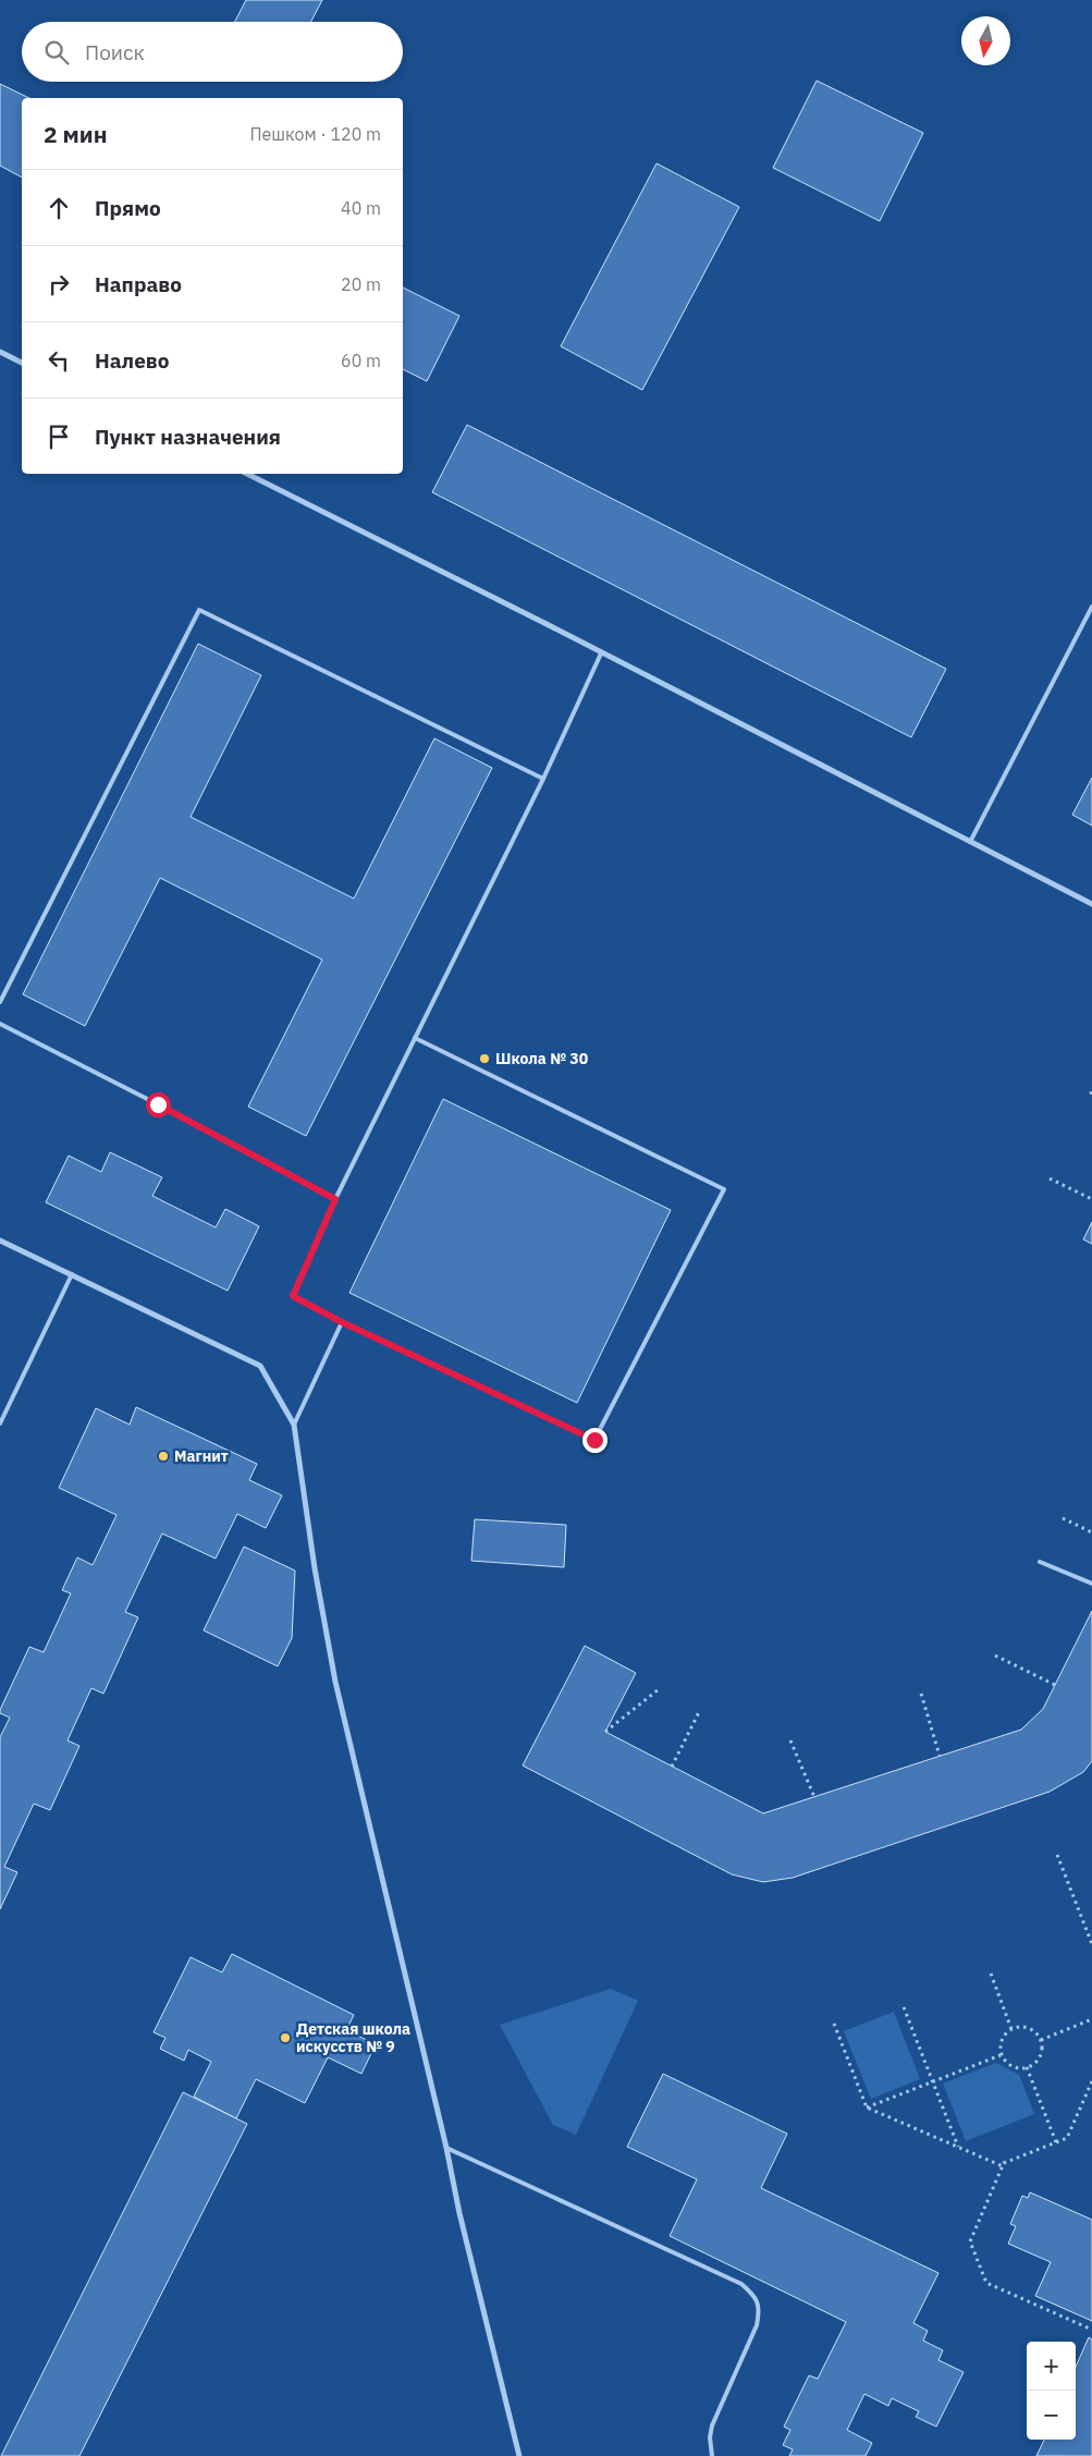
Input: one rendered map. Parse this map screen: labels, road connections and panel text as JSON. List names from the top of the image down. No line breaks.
{"places":["Школа № 30","Магнит","Детская школа искусств № 9"],"north":"bottom","page":{"search":"Поиск","heading":["2 мин","Пешком · 120 m"],"list":[["Прямо","40 m"],["Направо","20 m"],["Налево","60 m"],"Пункт назначения"],"map_buttons":["+","−"]}}
